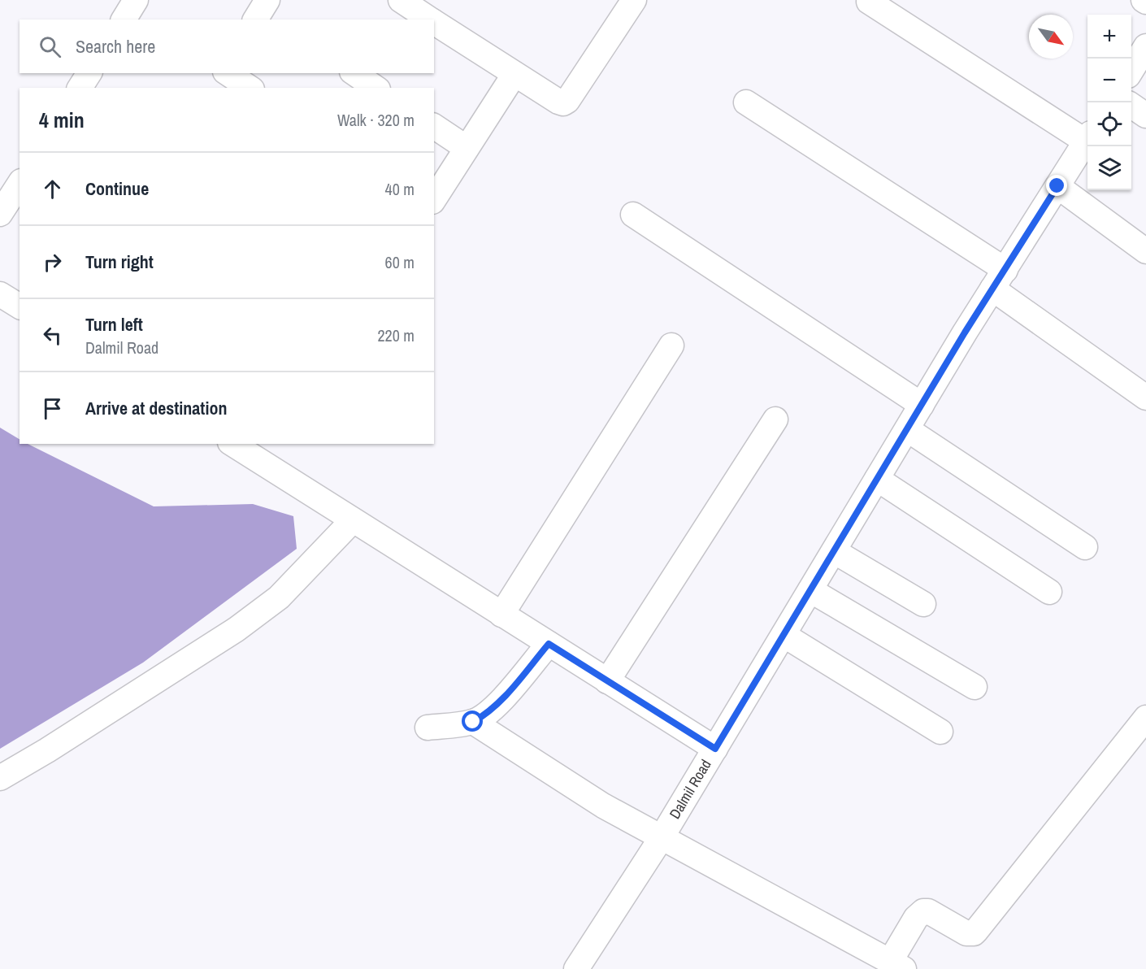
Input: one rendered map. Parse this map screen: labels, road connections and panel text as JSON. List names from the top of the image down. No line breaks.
{"streets":{"street":["Dalmil Road"]},"north":"bottom right","page":{"map_buttons":["+","−"],"search":"Search here","heading":["4 min","Walk · 320 m"],"list":[["Continue","40 m"],["Turn right","60 m"],["Turn left","Dalmil Road","220 m"],"Arrive at destination"]}}
